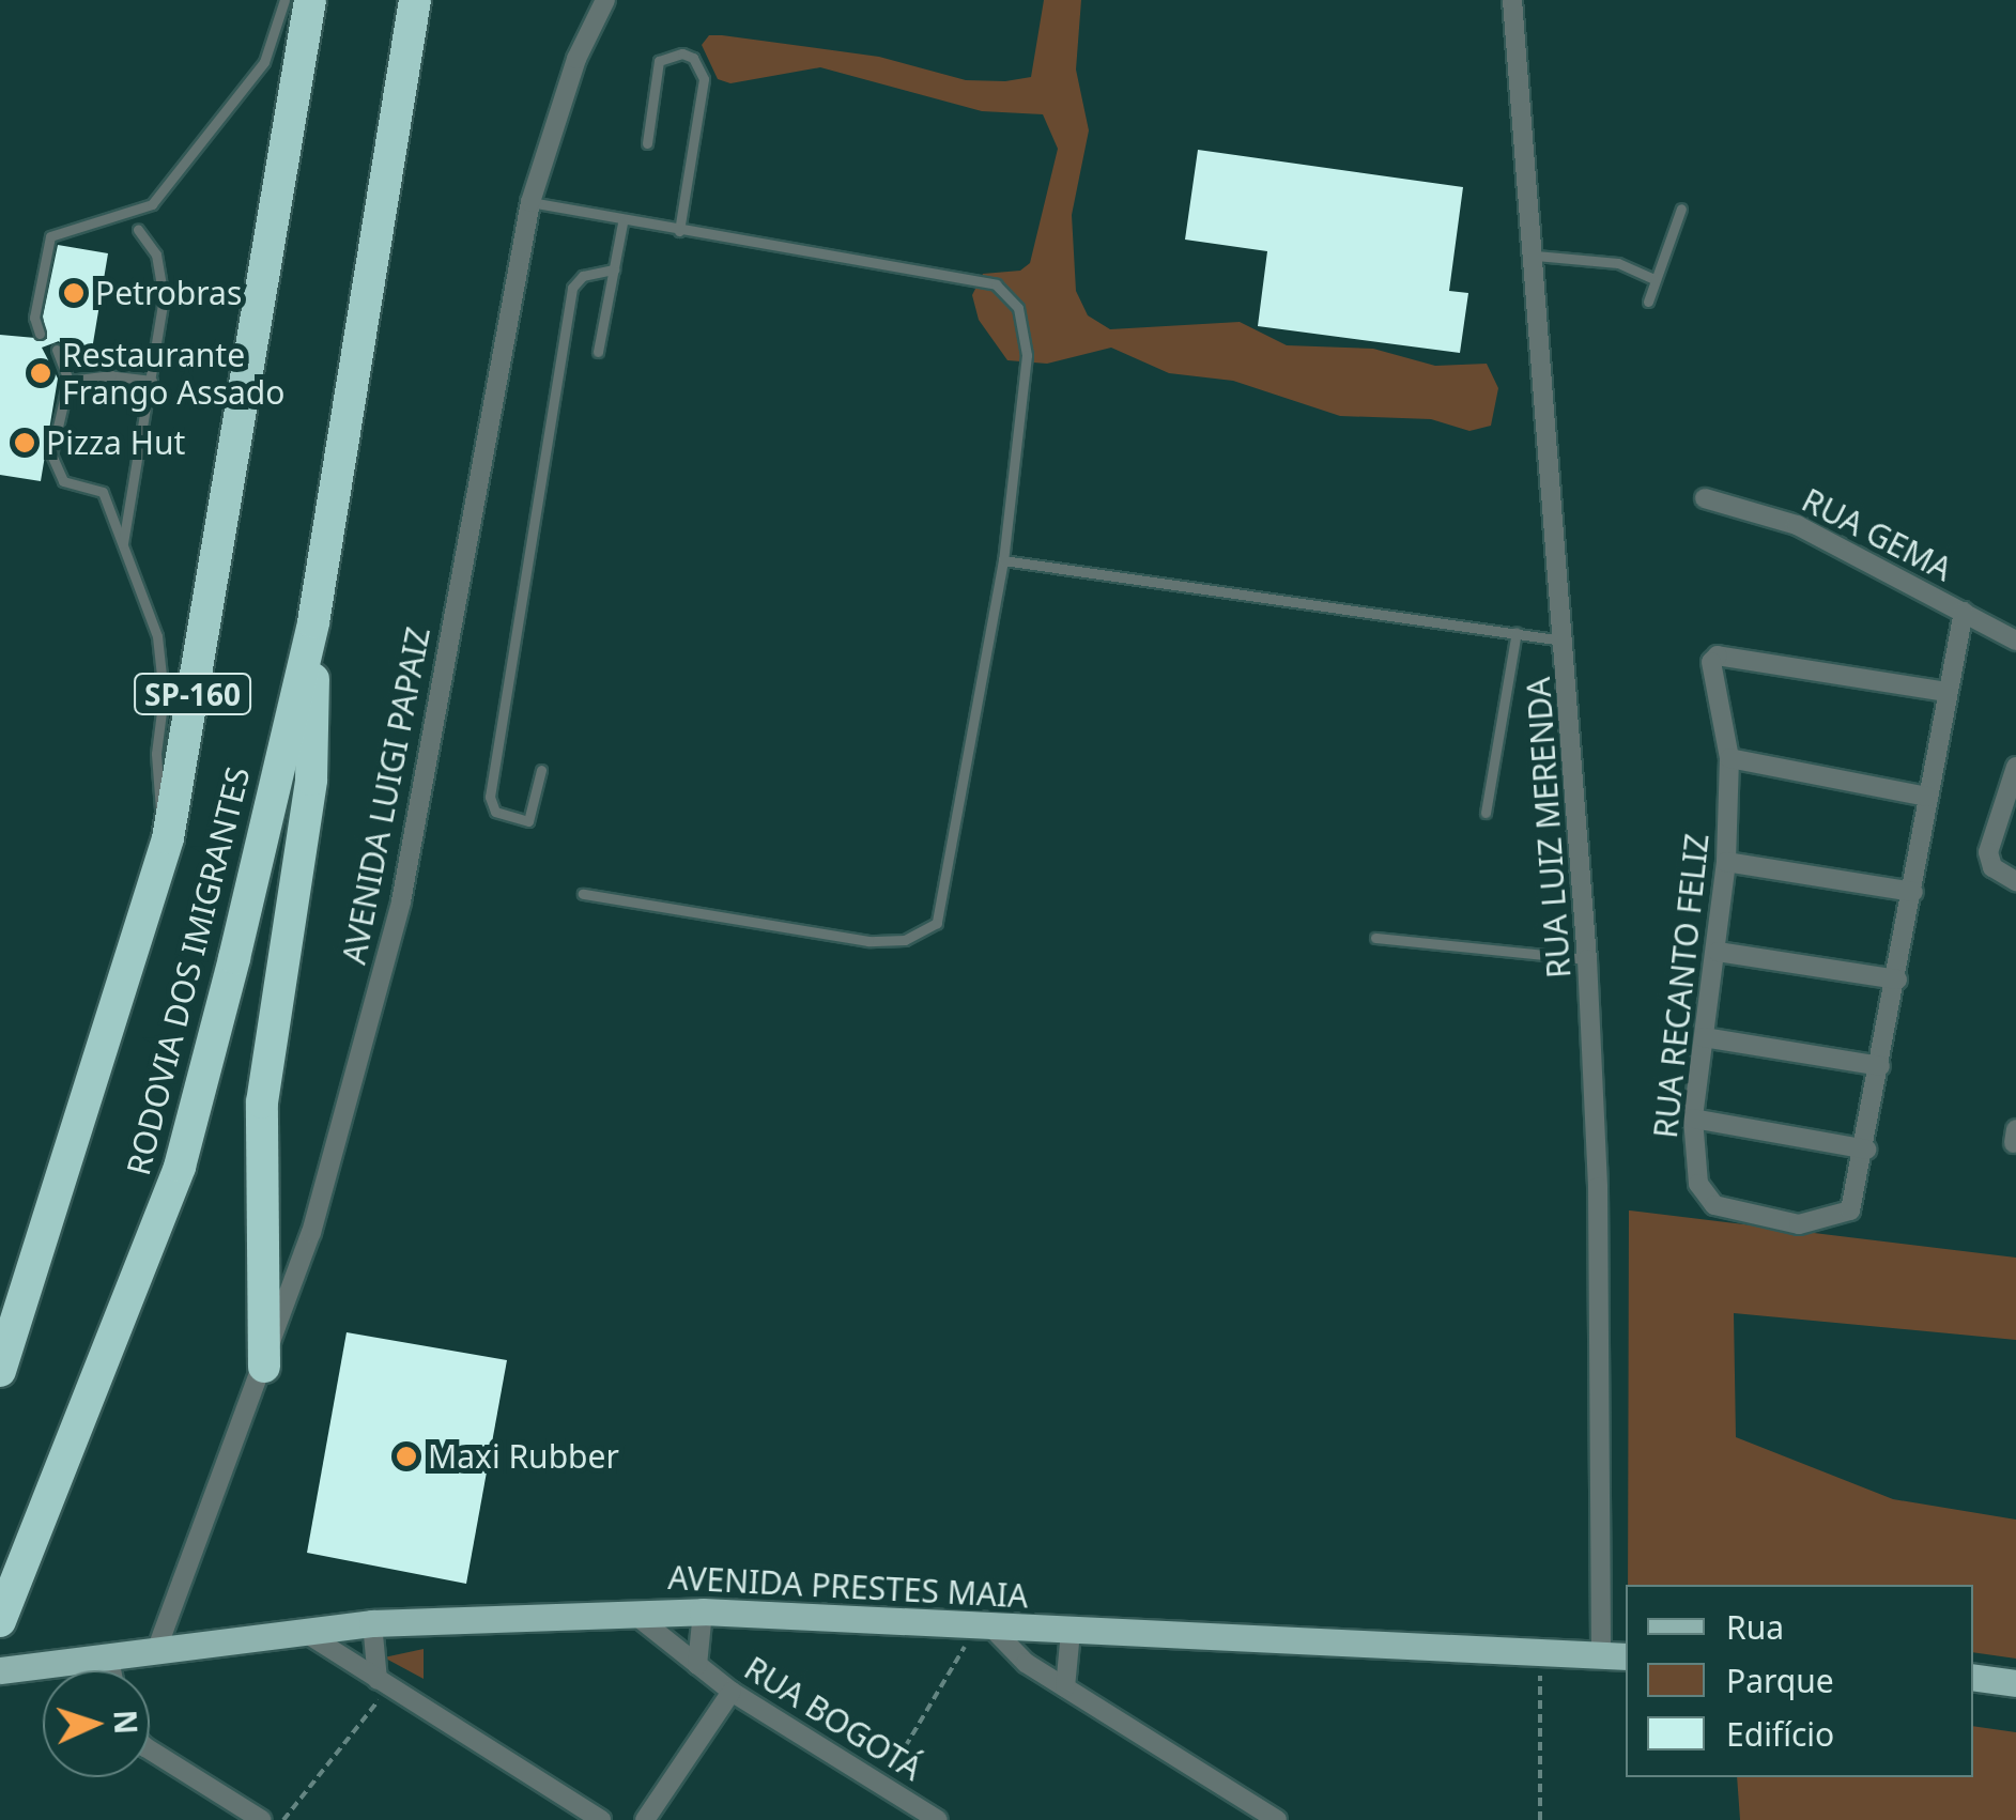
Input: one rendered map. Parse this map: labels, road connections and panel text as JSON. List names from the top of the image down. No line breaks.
{"streets":{"highway":["SP-160","RODOVIA DOS IMIGRANTES"],"main road":["AVENIDA PRESTES MAIA"],"street":["RUA GEMA","AVENIDA LUIGI PAPAIZ","RUA LUIZ MERENDA","RUA RECANTO FELIZ","RUA BOGOTÁ"]},"crossings":[["RUA GEMA","RUA RECANTO FELIZ"],["AVENIDA LUIGI PAPAIZ","AVENIDA PRESTES MAIA"],["RUA LUIZ MERENDA","AVENIDA PRESTES MAIA"],["AVENIDA PRESTES MAIA","RUA BOGOTÁ"]],"places":["Petrobras","Restaurante Frango Assado","Pizza Hut","Maxi Rubber"],"legend":["Rua","Parque","Edifício"],"north":"right"}
